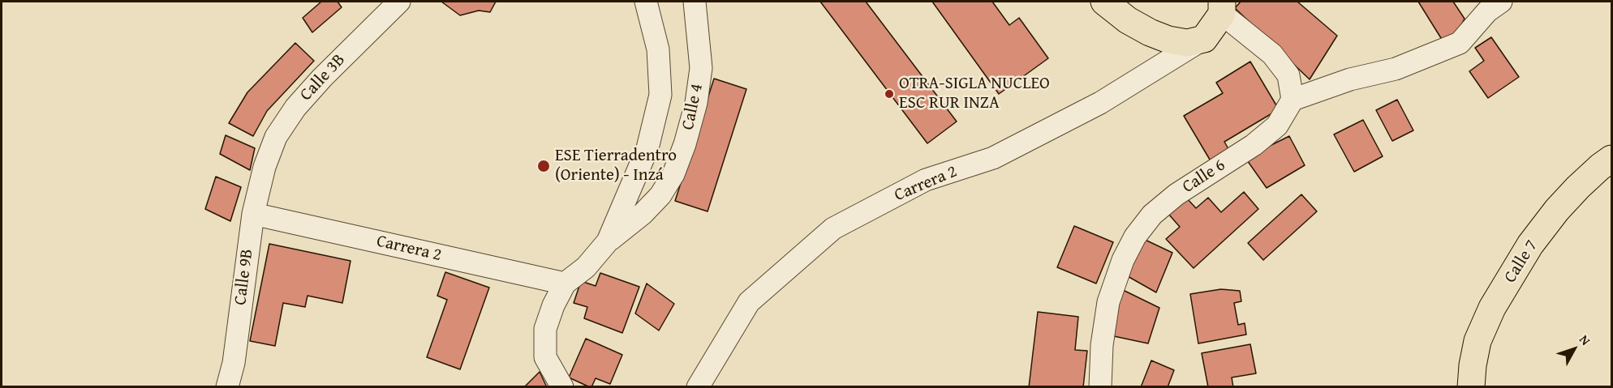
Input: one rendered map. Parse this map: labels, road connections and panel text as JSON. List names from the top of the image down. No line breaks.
{"streets":{"main road":["Calle 7"],"street":["Calle 3B","Calle 4","Calle 6","Carrera 2","Calle 9B"]},"crossings":[["Calle 3B","Calle 9B"],["Calle 4","Carrera 2"],["Carrera 2","Calle 9B"]],"places":["OTRA-SIGLA NUCLEO ESC RUR INZA","ESE Tierradentro (Oriente) - Inzá"],"north":"top right"}
